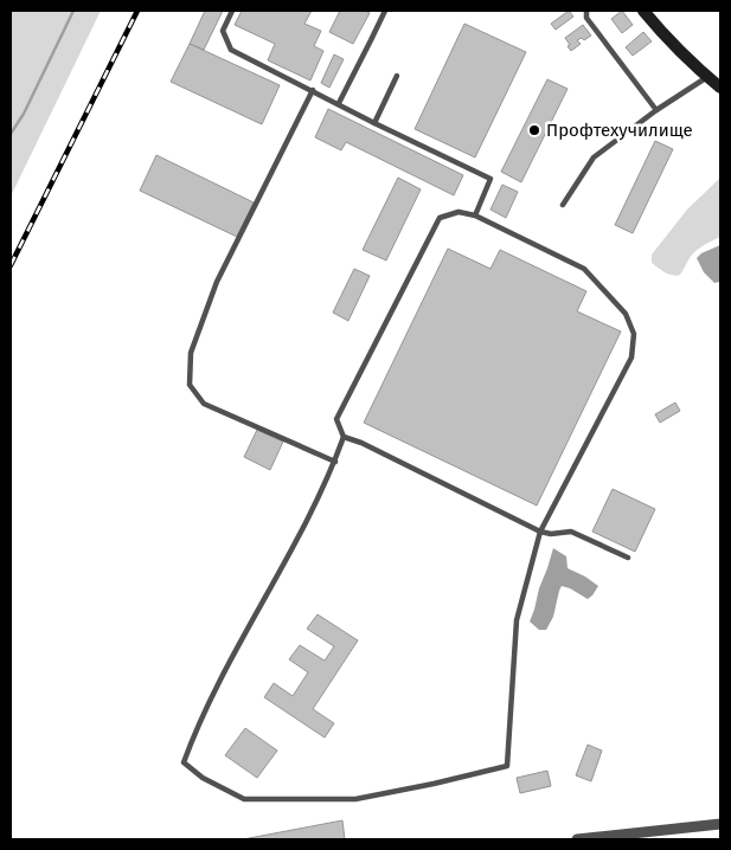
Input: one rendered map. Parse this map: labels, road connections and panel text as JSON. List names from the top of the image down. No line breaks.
{"places":["Профтехучилище"]}
